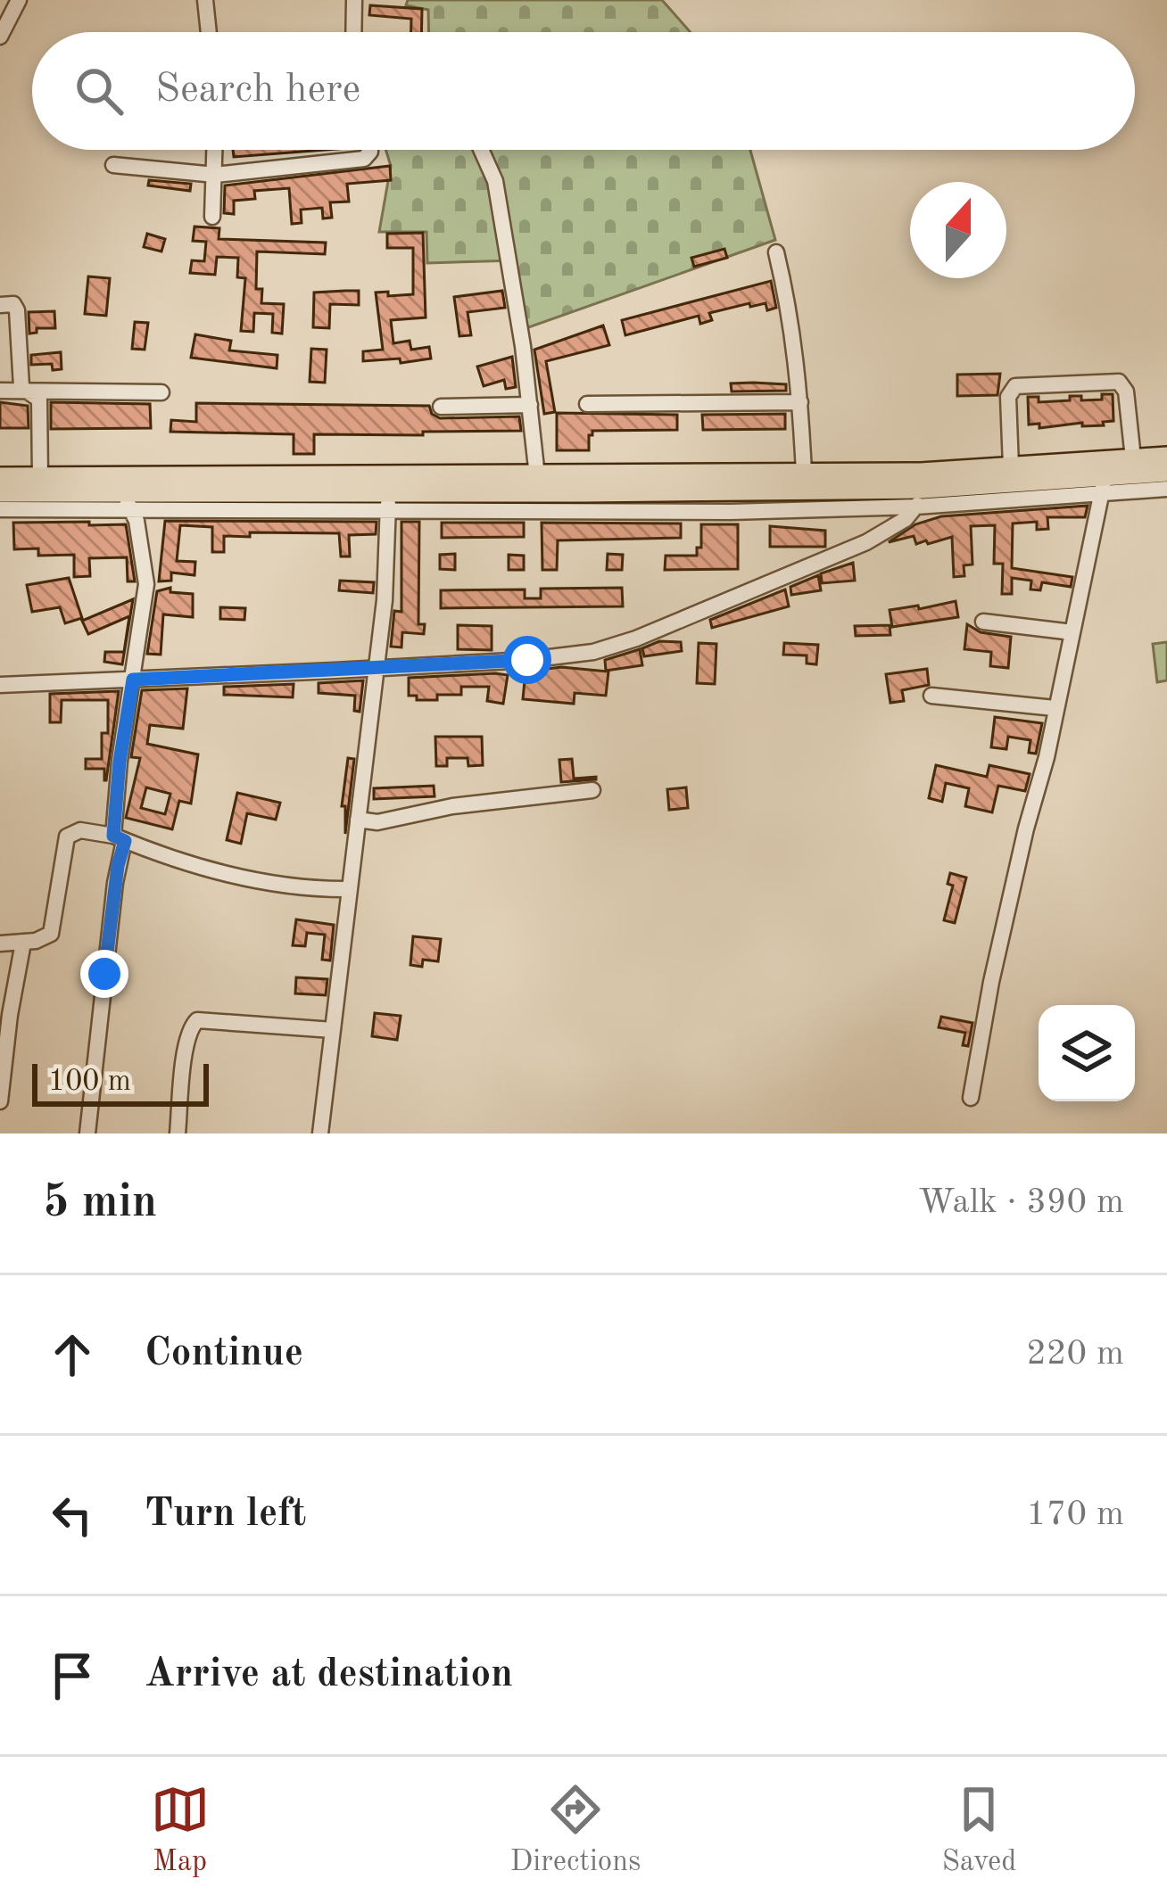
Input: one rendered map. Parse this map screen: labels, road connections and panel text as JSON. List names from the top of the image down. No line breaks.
{"scale_bar":"100 m","north":"top","page":{"search":"Search here","scale":"100 m","heading":["5 min","Walk · 390 m"],"list":[["Continue","220 m"],["Turn left","170 m"],"Arrive at destination"],"nav":["Map","Directions","Saved"]}}
